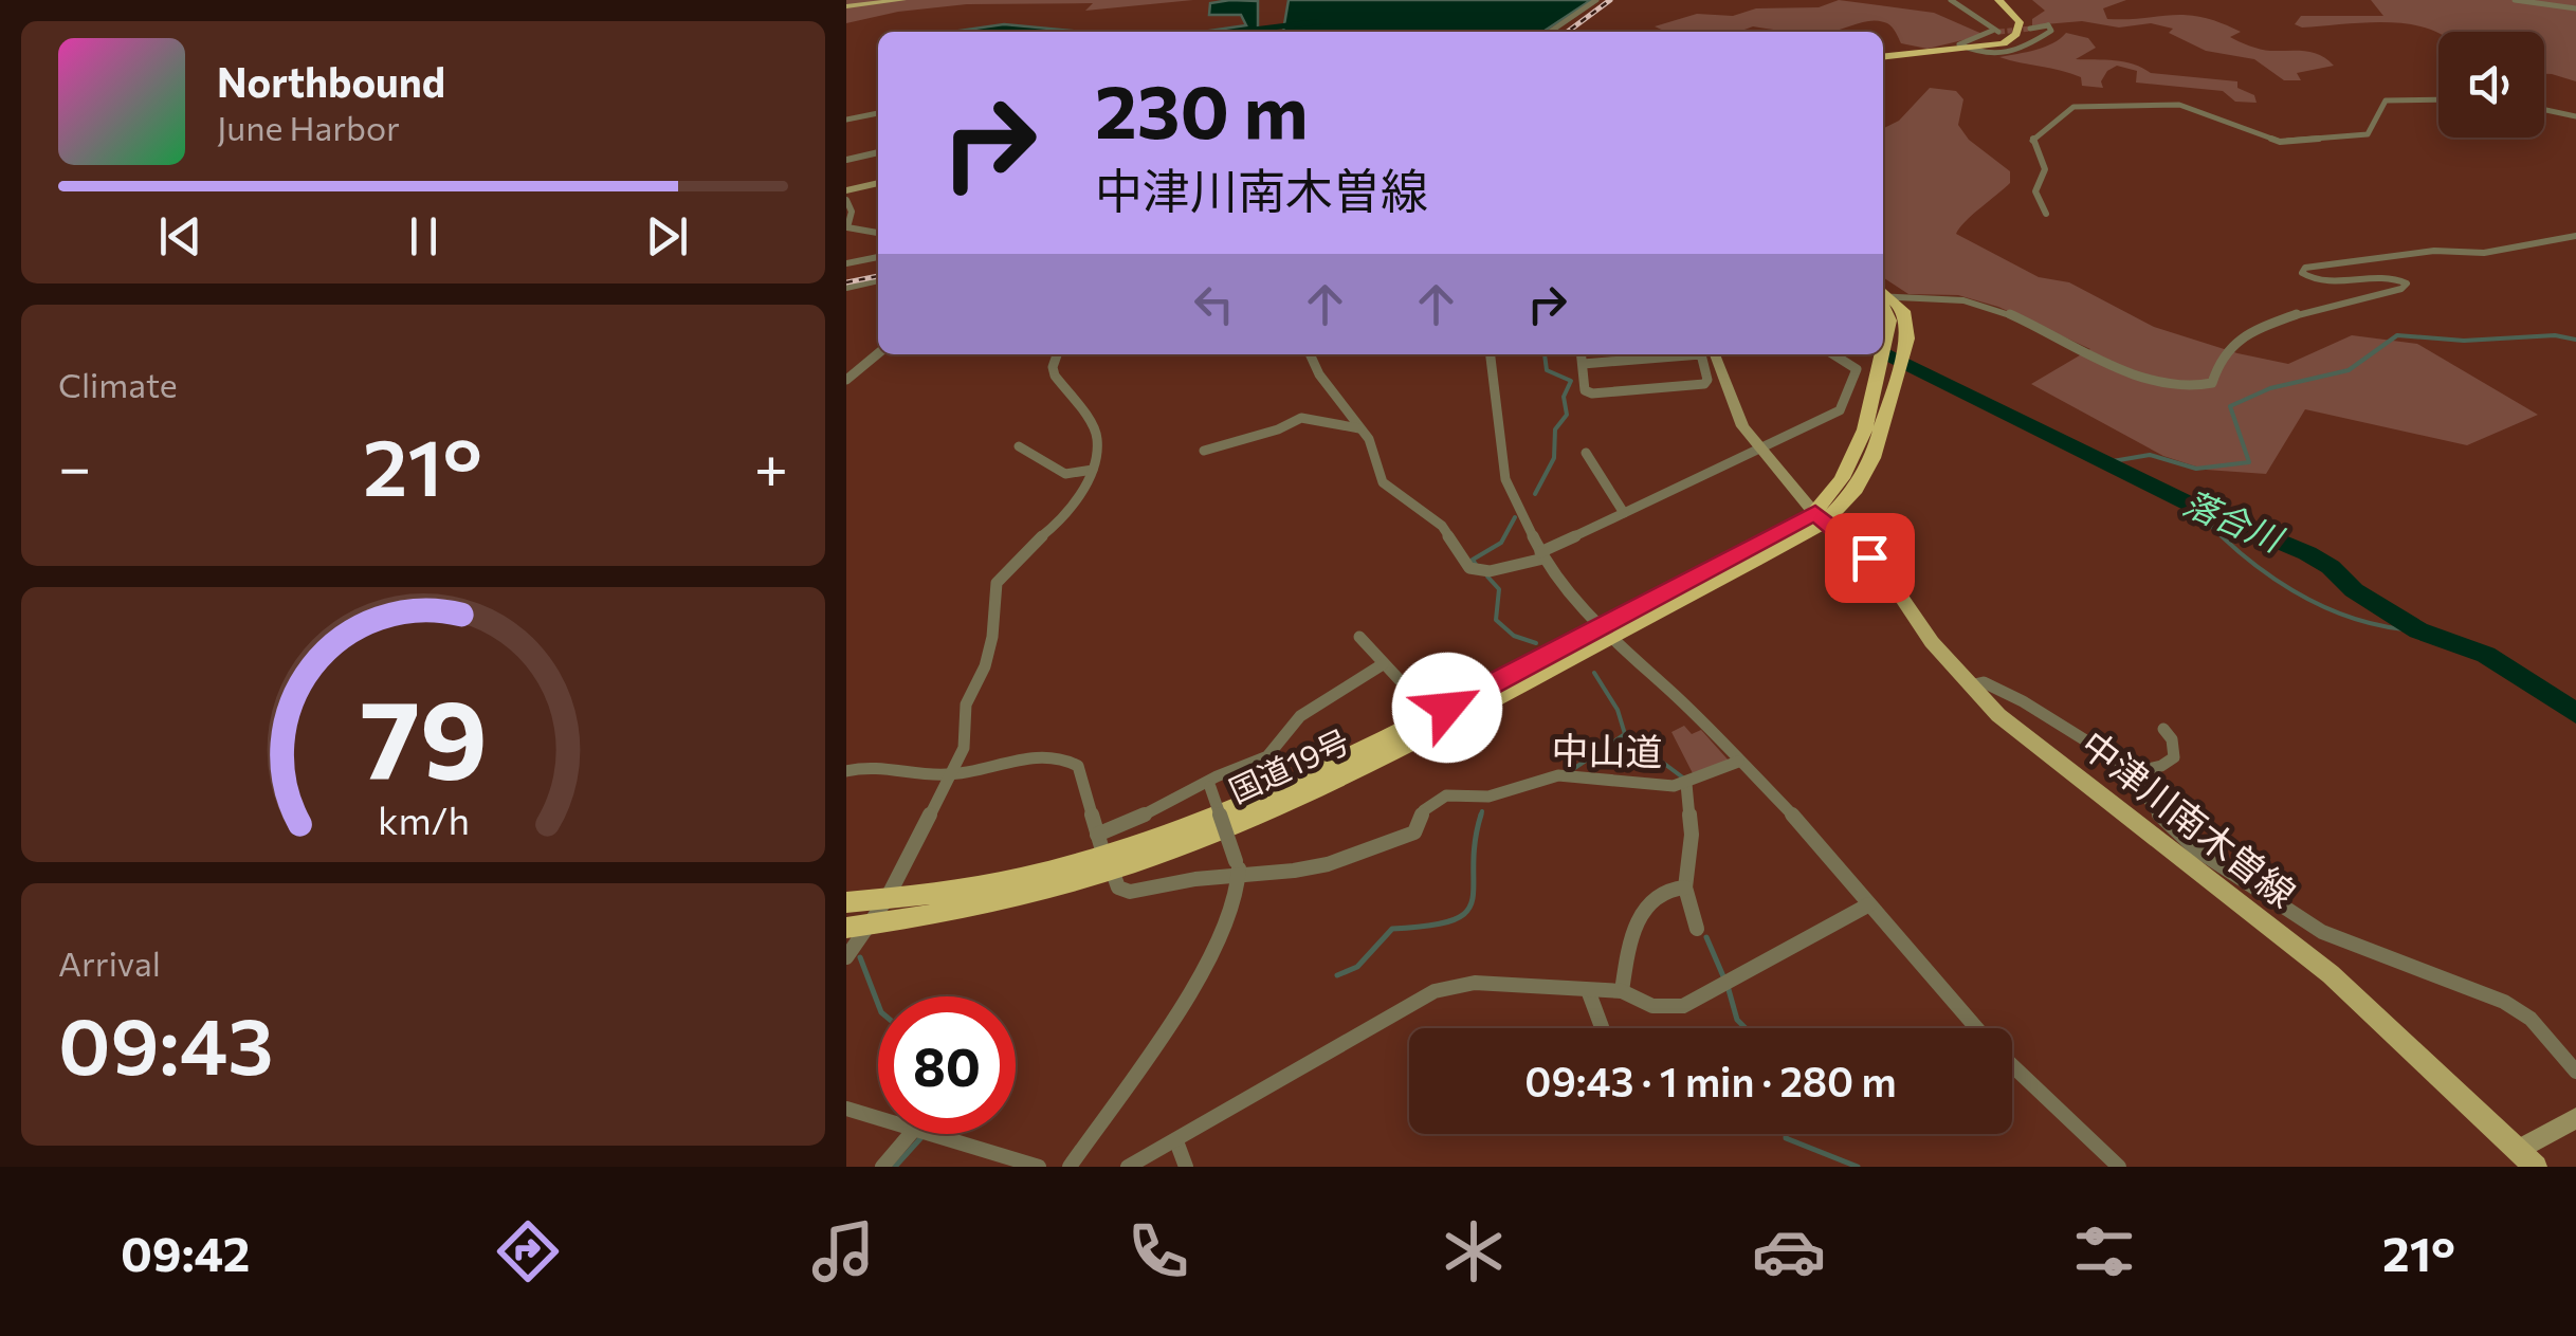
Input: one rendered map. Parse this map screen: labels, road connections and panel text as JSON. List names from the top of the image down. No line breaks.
{"streets":{"highway":["国道19号"],"main road":["中津川南木曽線"],"street":["中山道"]},"crossings":[["国道19号","中津川南木曽線"]],"water":["落合川"],"page":{"turn":["230 m","中津川南木曽線"],"song":["Northbound","June Harbor"],"tile":["Climate",["Arrival","09:43"]],"heat":["−","21°","+"],"limit":"80","trip":"09:43 · 1 min · 280 m","tabs":["09:42","21°"],"gauge":["79","km/h"]}}
